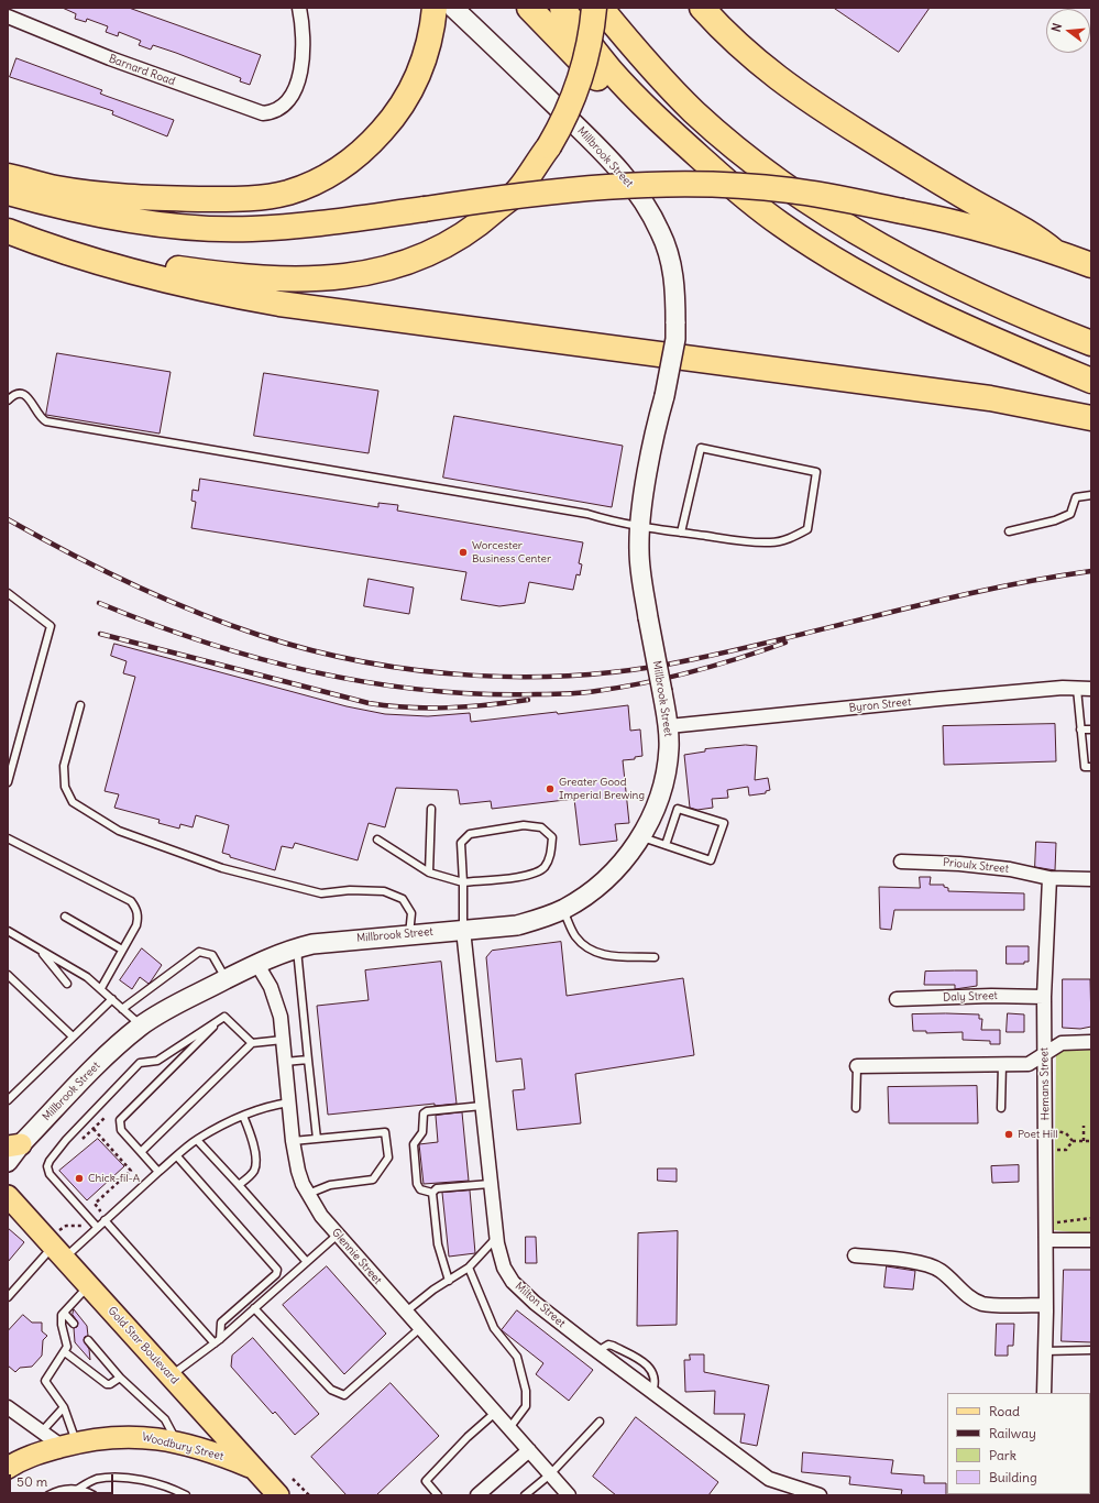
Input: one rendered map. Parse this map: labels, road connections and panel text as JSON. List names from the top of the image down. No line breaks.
{"streets":{"main road":["Millbrook Street","Gold Star Boulevard","Woodbury Street"],"street":["Barnard Road","Byron Street","Prioulx Street","Daly Street","Hemans Street","Glennie Street","Milton Street"]},"crossings":[["Millbrook Street","Byron Street"],["Millbrook Street","Glennie Street"],["Millbrook Street","Milton Street"],["Prioulx Street","Hemans Street"],["Daly Street","Hemans Street"],["Gold Star Boulevard","Woodbury Street"]],"places":["Worcester Business Center","Greater Good Imperial Brewing","Poet Hill","Chick-fil-A"],"legend":["Road","Railway","Park","Building"],"scale_bar":"50 m","north":"left"}
